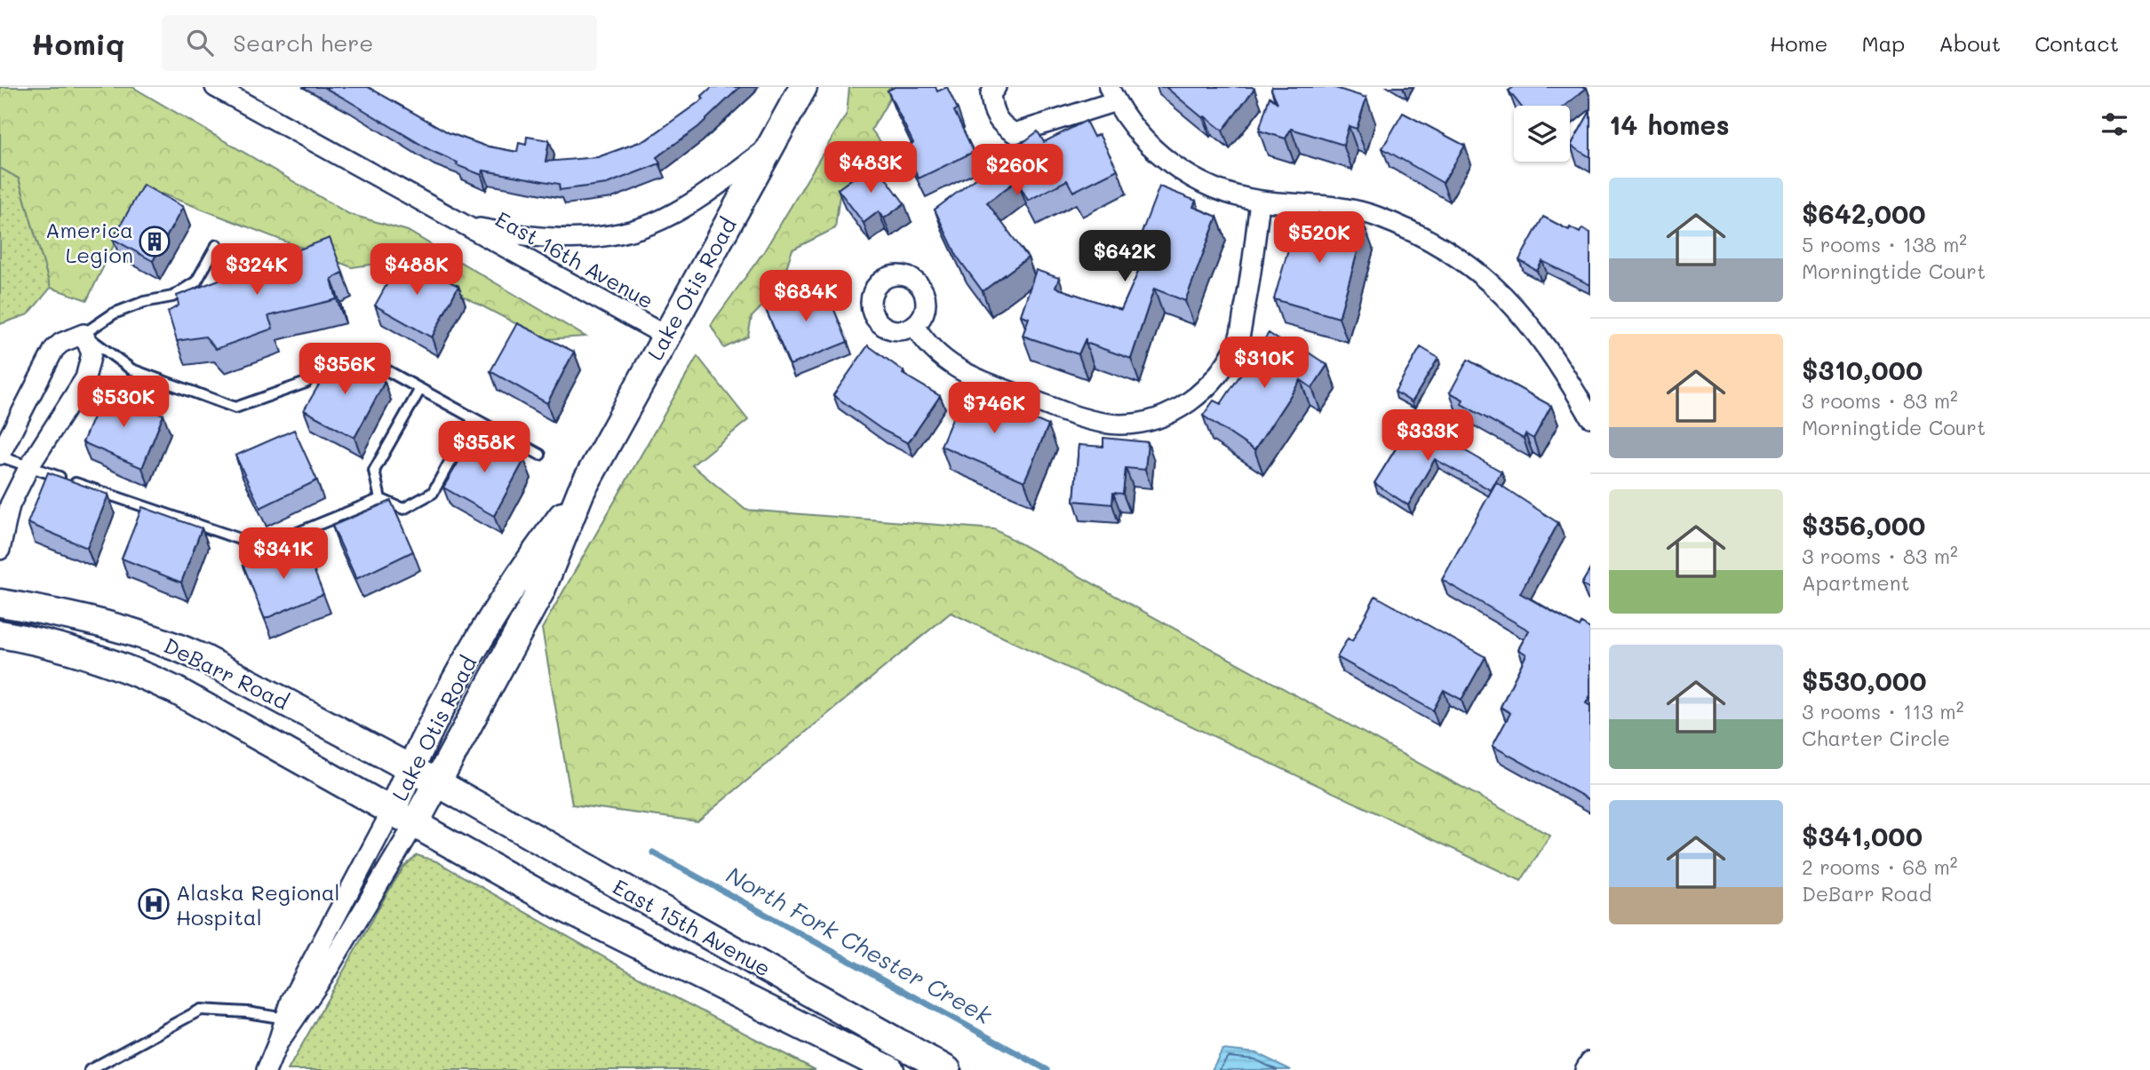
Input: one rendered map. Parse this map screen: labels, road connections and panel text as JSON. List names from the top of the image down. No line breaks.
{"streets":{"main road":["Lake Otis Road","DeBarr Road","East 15th Avenue"],"street":["East 16th Avenue"]},"crossings":[["East 16th Avenue","Lake Otis Road"],["Lake Otis Road","DeBarr Road"],["Lake Otis Road","East 15th Avenue"],["DeBarr Road","East 15th Avenue"]],"water":["North Fork Chester Creek"],"places":{"building":["America Legion"],"hospital":["Alaska Regional Hospital"]},"page":{"header":"Homiq","search":"Search here","nav":["Home","Map","About","Contact"],"heading":"14 homes","price":["$483K","$260K","$520K","$642K","$324K","$488K","$684K","$310K","$356K","$530K","$746K","$333K","$358K","$341K"],"list":[{"name":"$642,000","note":"5 rooms · 138 m² · Morningtide Court"},{"name":"$310,000","note":"3 rooms · 83 m² · Morningtide Court"},{"name":"$356,000","note":"3 rooms · 83 m² · Apartment"},{"name":"$530,000","note":"3 rooms · 113 m² · Charter Circle"},{"name":"$341,000","note":"2 rooms · 68 m² · DeBarr Road"}]}}
